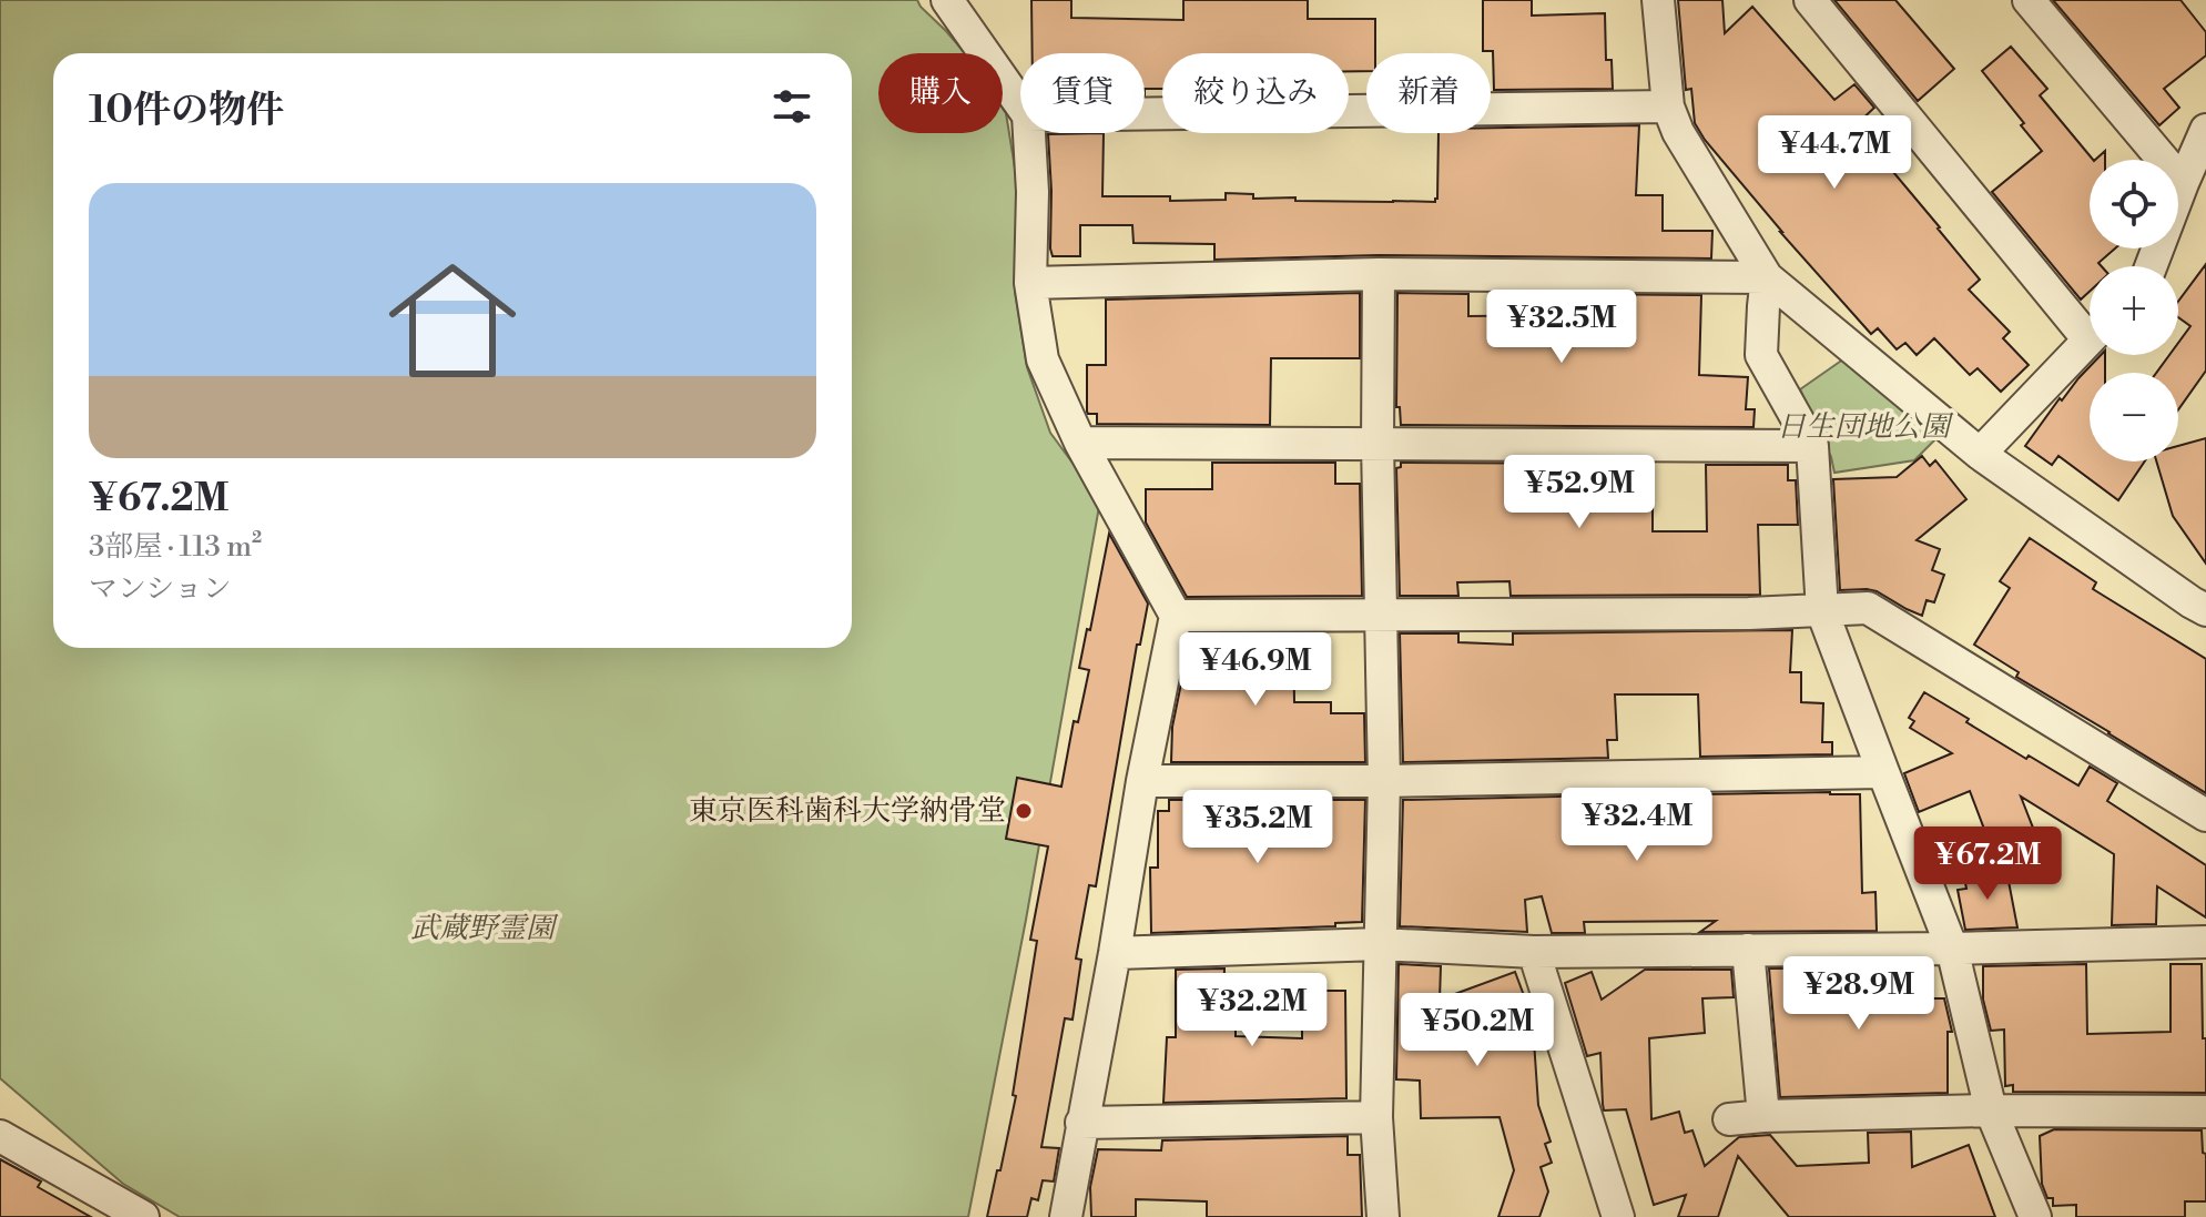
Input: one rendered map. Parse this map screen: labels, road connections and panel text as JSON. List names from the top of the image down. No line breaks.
{"parks":["日生団地公園","武蔵野霊園"],"places":["東京医科歯科大学納骨堂"],"page":{"chip":["購入","賃貸","絞り込み","新着"],"heading":"10件の物件","price":["¥44.7M","¥32.5M","¥52.9M","¥46.9M","¥32.4M","¥35.2M","¥67.2M","¥28.9M","¥32.2M","¥50.2M"],"map_buttons":["+","−"],"list":[{"name":"¥67.2M","note":"3部屋 · 113 m² · マンション"}]}}
